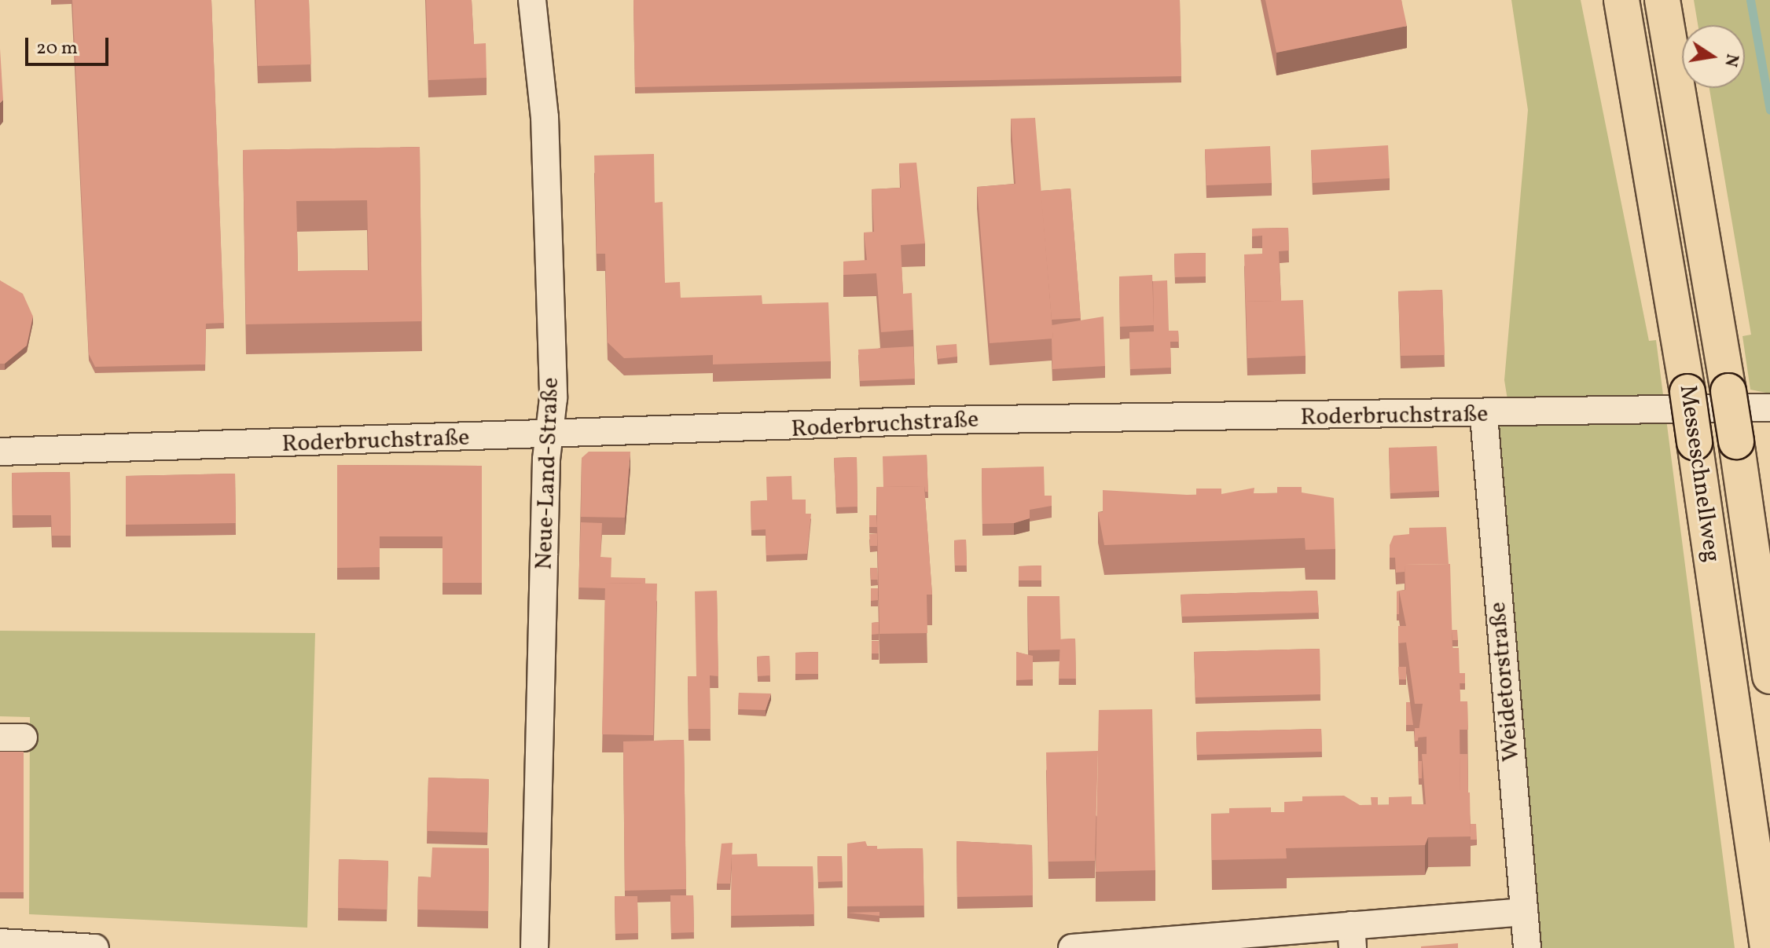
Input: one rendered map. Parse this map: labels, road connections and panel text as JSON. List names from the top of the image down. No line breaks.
{"streets":{"highway":["Messeschnellweg"],"street":["Roderbruchstraße","Neue-Land-Straße","Weidetorstraße"]},"crossings":[["Roderbruchstraße","Neue-Land-Straße"],["Roderbruchstraße","Weidetorstraße"]],"scale_bar":"20 m","north":"right"}
